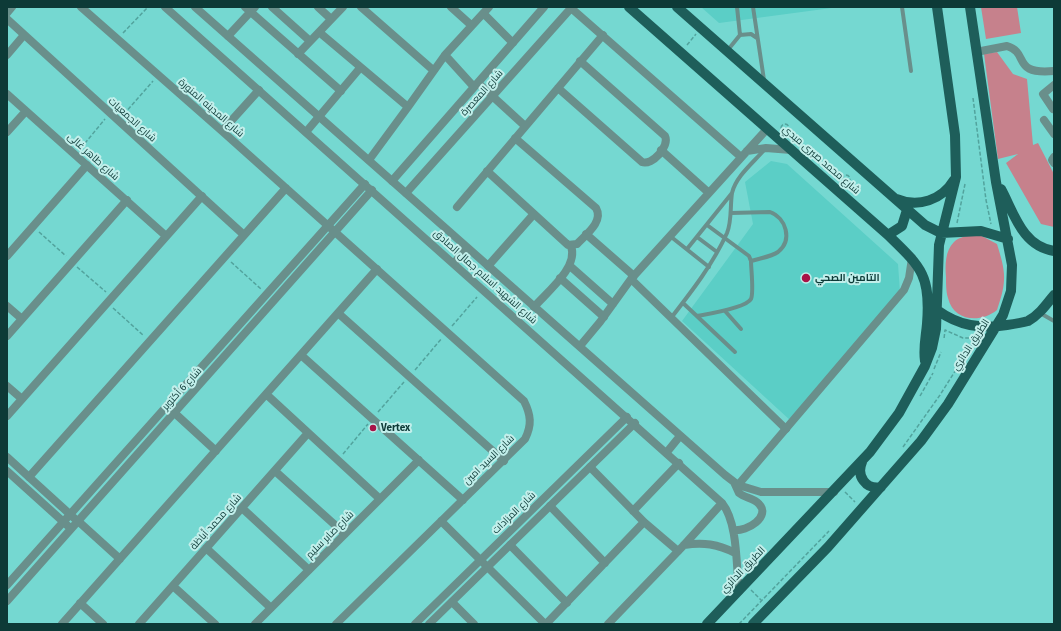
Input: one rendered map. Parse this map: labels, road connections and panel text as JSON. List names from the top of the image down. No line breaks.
{"streets":{"main road":["شارع محمد صبرى مبدي","الطريق الدائري"],"street":["شارع المعصرة","شارع المدينه المنورة","شارع الجمعيات","شارع طاهر غالى","شارع الشهيد اسلام جمال الصادق","شارع 6 أكتوبر","شارع السيد امين","شارع المزادات","شارع محمد أباظة","شارع صابر سليم"]},"crossings":[["شارع المعصرة","شارع الشهيد اسلام جمال الصادق"],["شارع المدينه المنورة","شارع 6 أكتوبر"],["شارع المدينه المنورة","شارع السيد امين"],["شارع محمد صبرى مبدي","الطريق الدائري"],["شارع الشهيد اسلام جمال الصادق","الطريق الدائري"],["شارع الشهيد اسلام جمال الصادق","شارع 6 أكتوبر"],["شارع الشهيد اسلام جمال الصادق","شارع المزادات"],["شارع 6 أكتوبر","شارع السيد امين"]],"places":["التامين الصحي","Vertex"]}
